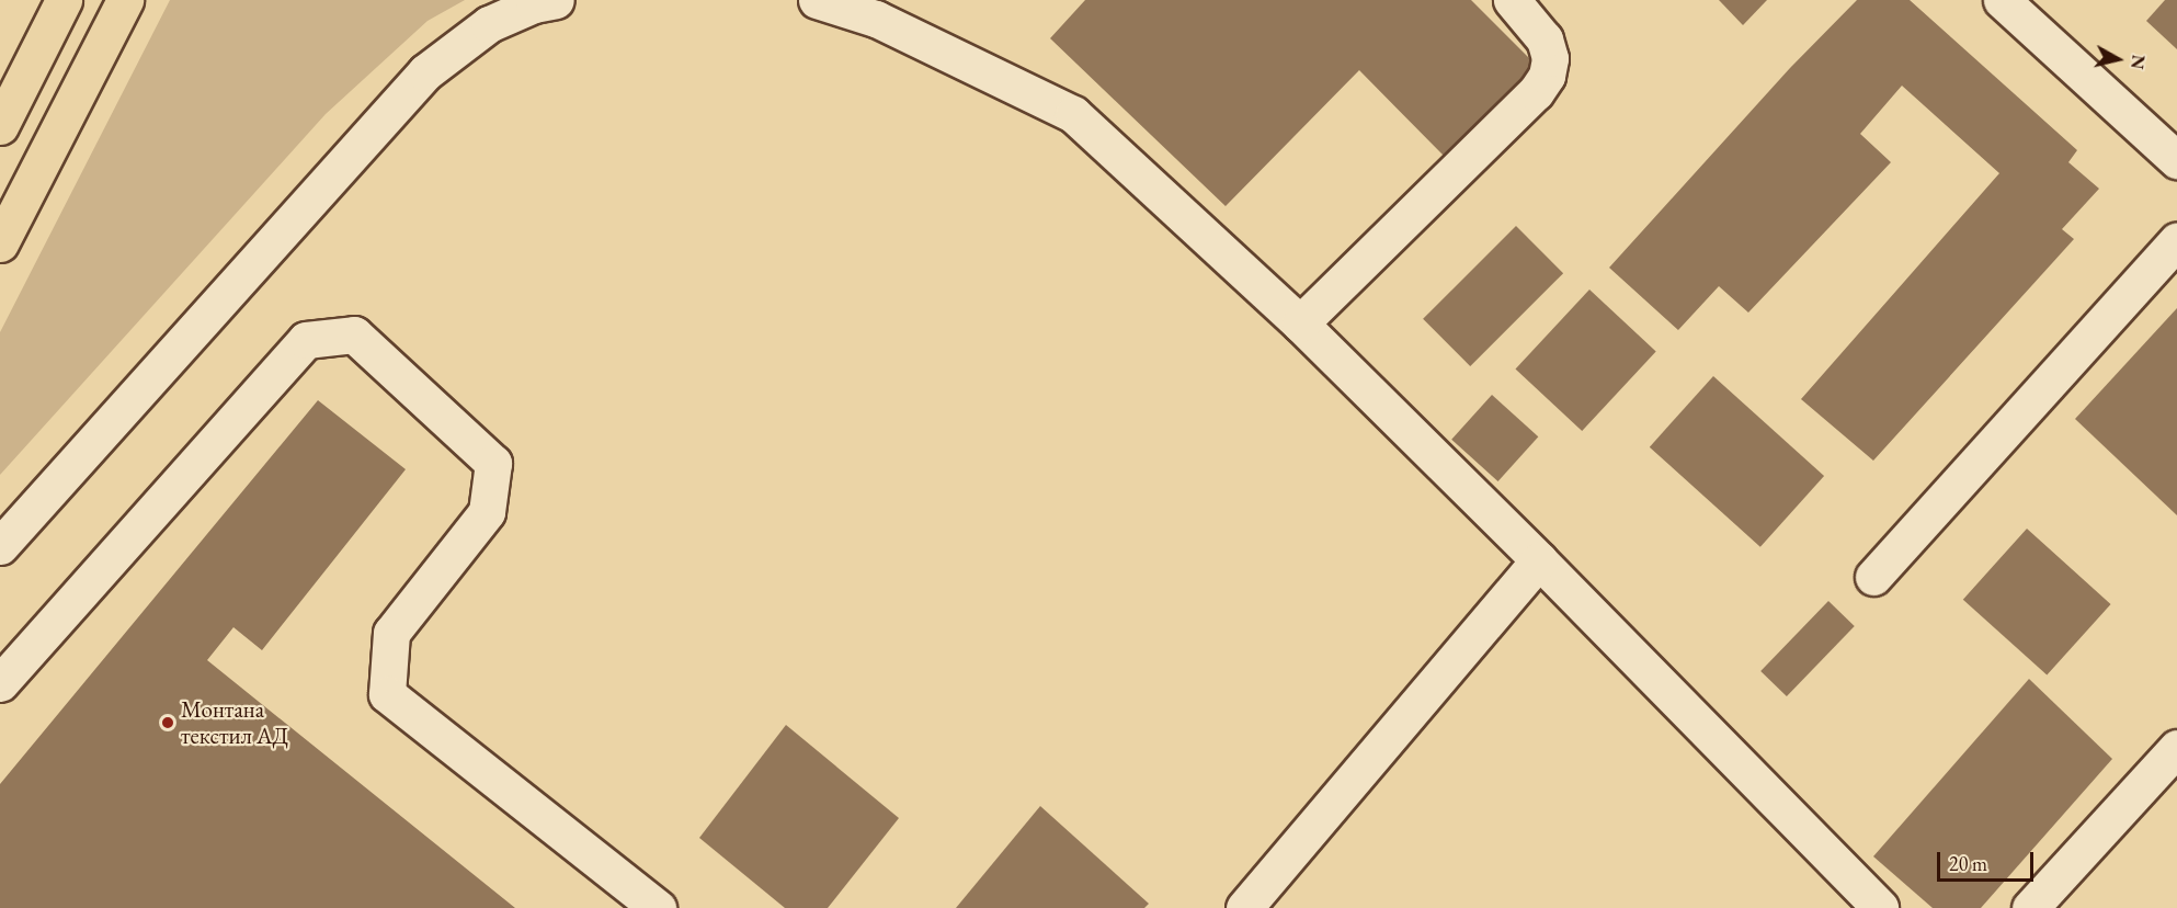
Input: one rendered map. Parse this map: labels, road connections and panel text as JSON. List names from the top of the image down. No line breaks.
{"places":["Монтана текстил АД"],"scale_bar":"20 m","north":"right"}
